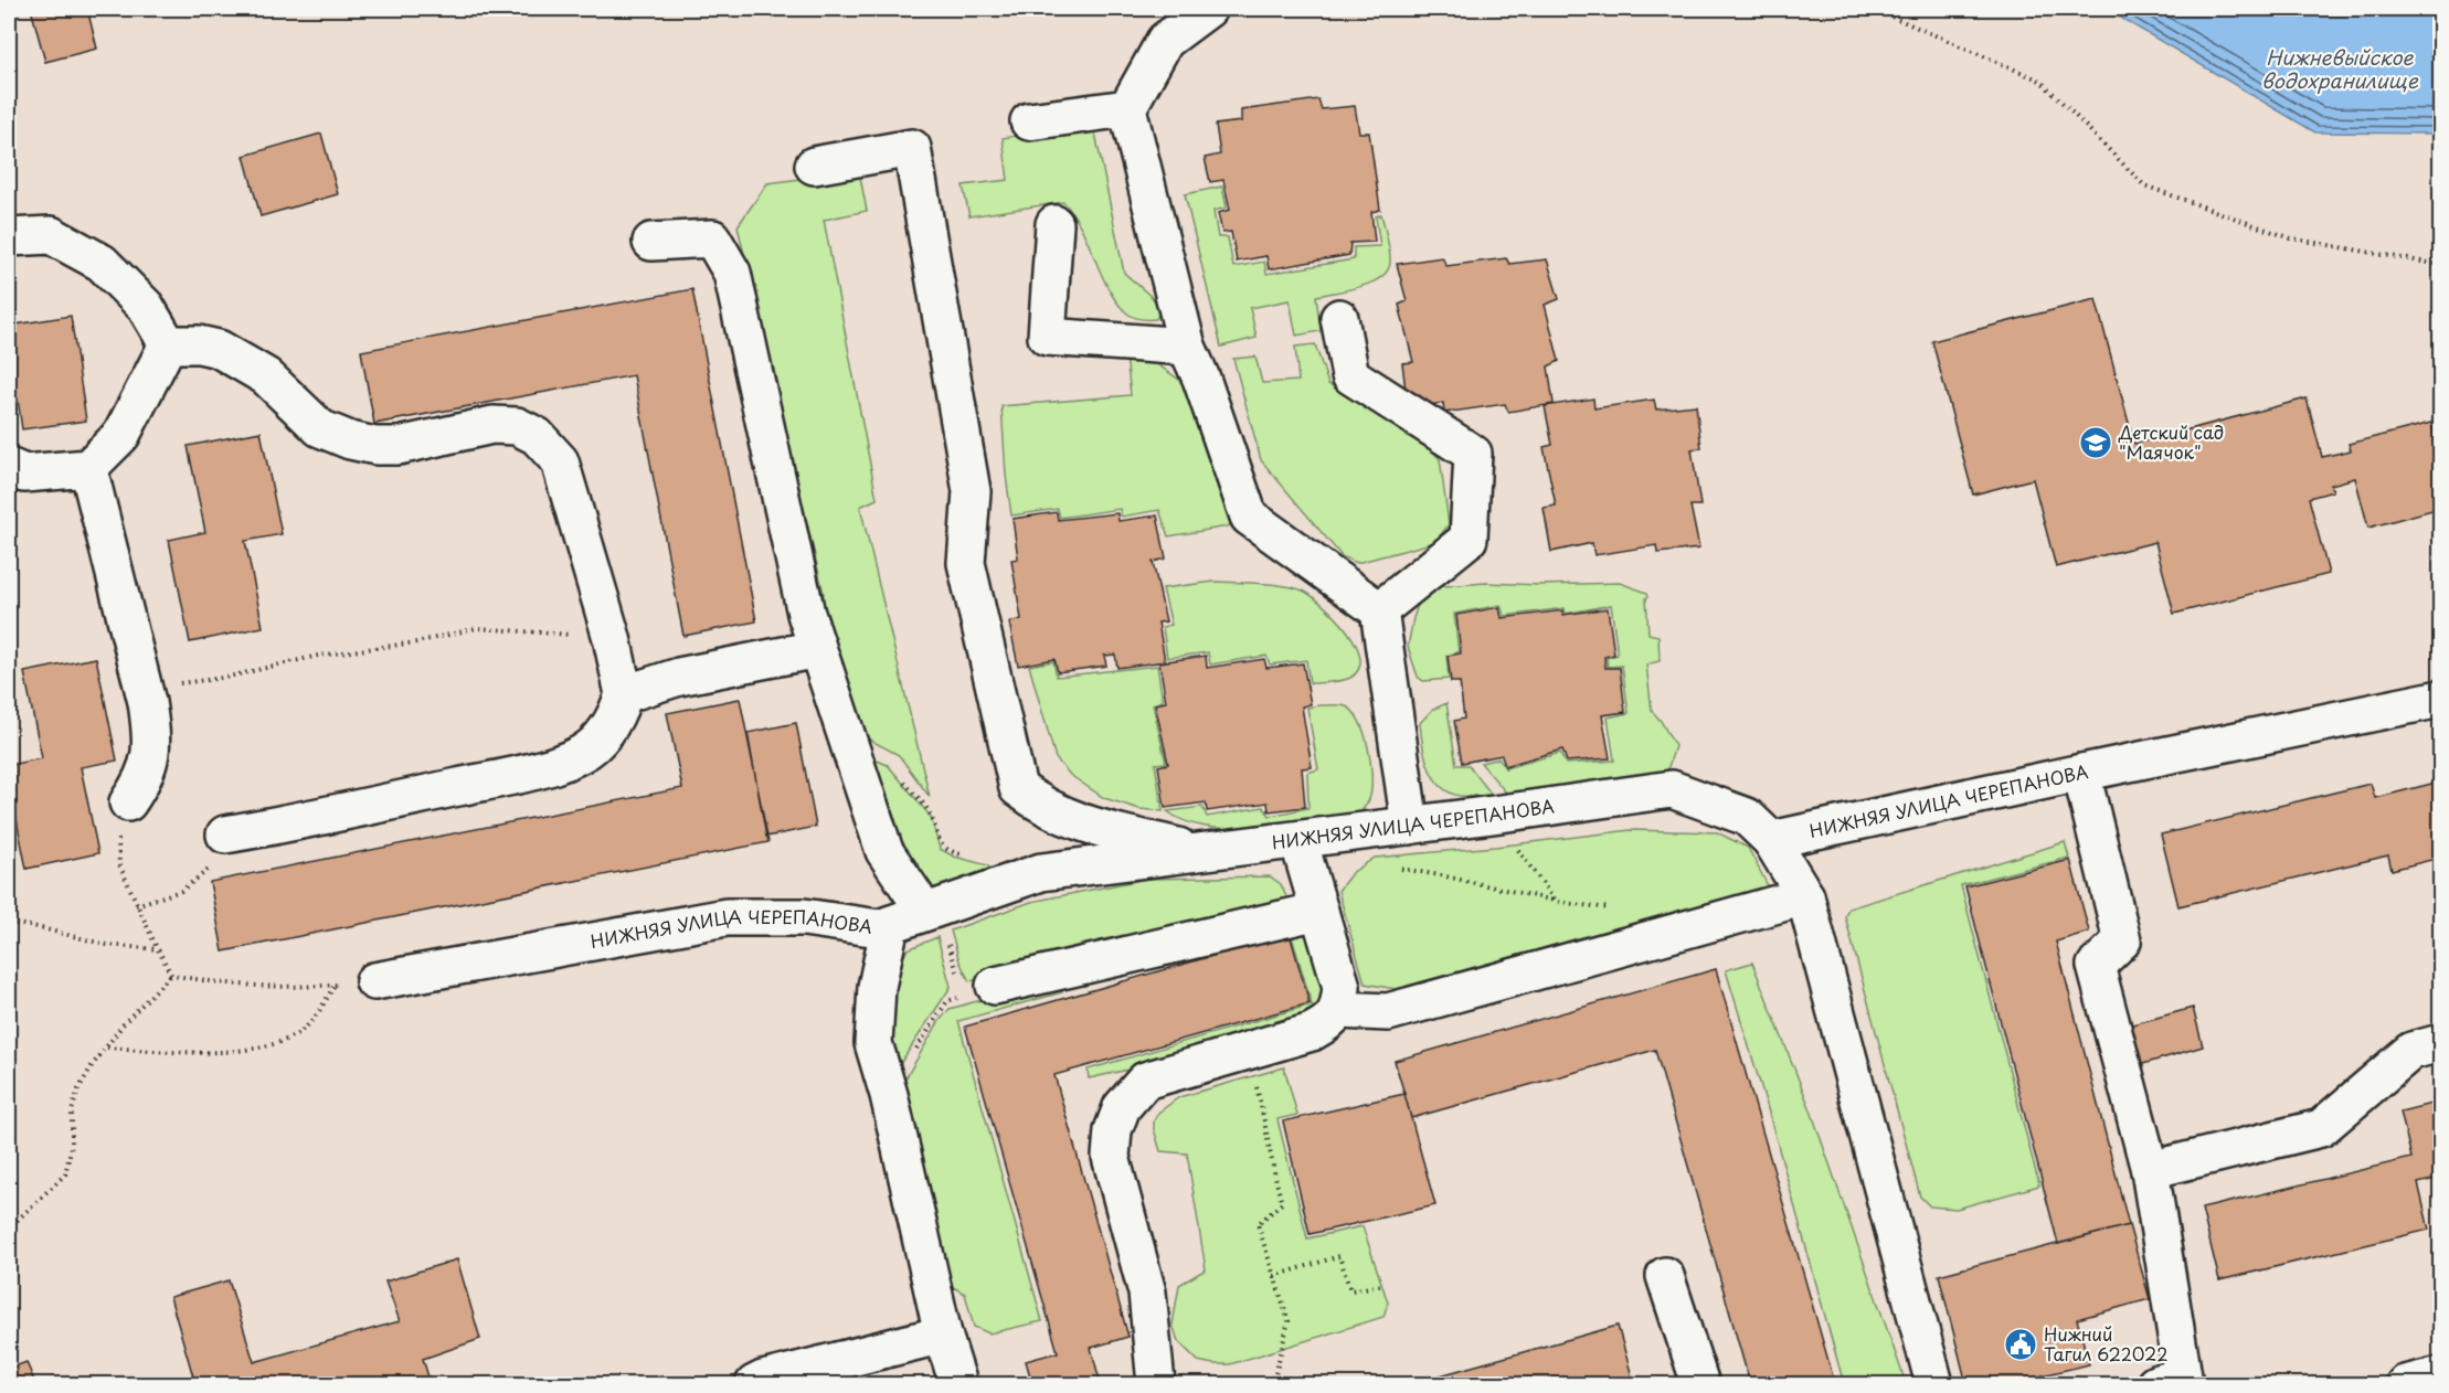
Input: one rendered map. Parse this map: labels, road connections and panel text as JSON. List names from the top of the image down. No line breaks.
{"streets":{"street":["НИЖНЯЯ УЛИЦА ЧЕРЕПАНОВА"]},"water":["Нижневыйское водохранилище"],"places":{"school or university":["Детский сад \"Маячок\""],"public building":["Нижний Тагил 622022"]}}
